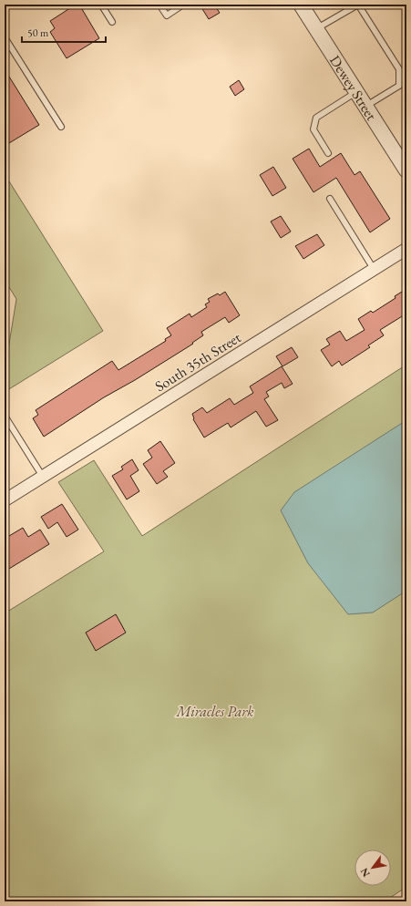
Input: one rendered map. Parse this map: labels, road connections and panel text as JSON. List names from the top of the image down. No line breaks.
{"streets":{"street":["Dewey Street","South 35th Street"]},"parks":["Miracles Park"],"scale_bar":"50 m","north":"bottom left"}
